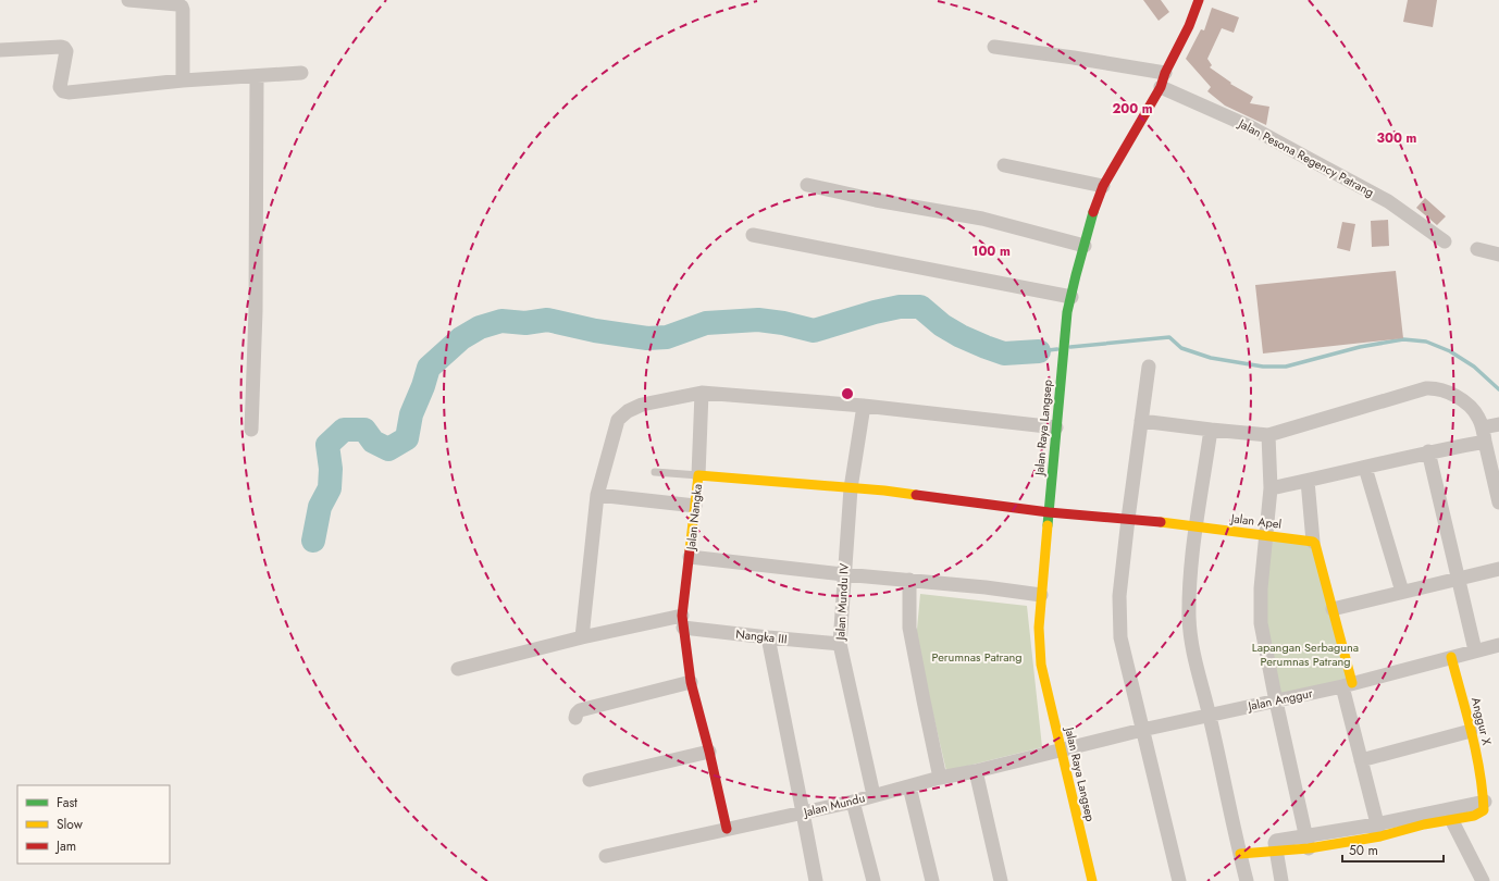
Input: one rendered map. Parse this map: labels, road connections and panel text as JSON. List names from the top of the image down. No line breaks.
{"streets":{"street":["Jalan Pesona Regency Patrang","Jalan Raya Langsep","Jalan Nangka","Jalan Apel","Jalan Mundu IV","Nangka III","Jalan Anggur","Anggur X","Jalan Mundu"]},"crossings":[["Jalan Pesona Regency Patrang","Jalan Raya Langsep"],["Jalan Raya Langsep","Jalan Nangka"],["Jalan Raya Langsep","Jalan Apel"],["Jalan Raya Langsep","Jalan Anggur"],["Jalan Raya Langsep","Jalan Mundu"],["Jalan Nangka","Jalan Apel"],["Jalan Nangka","Jalan Mundu IV"],["Jalan Nangka","Nangka III"],["Jalan Nangka","Jalan Mundu"],["Jalan Mundu IV","Nangka III"],["Jalan Mundu IV","Jalan Mundu"],["Jalan Anggur","Anggur X"],["Jalan Anggur","Jalan Mundu"]],"parks":["Lapangan Serbaguna Perumnas Patrang","Perumnas Patrang"],"legend":["Fast","Slow","Jam"],"scale_bar":"50 m","rings":["200 m","300 m","100 m"]}
